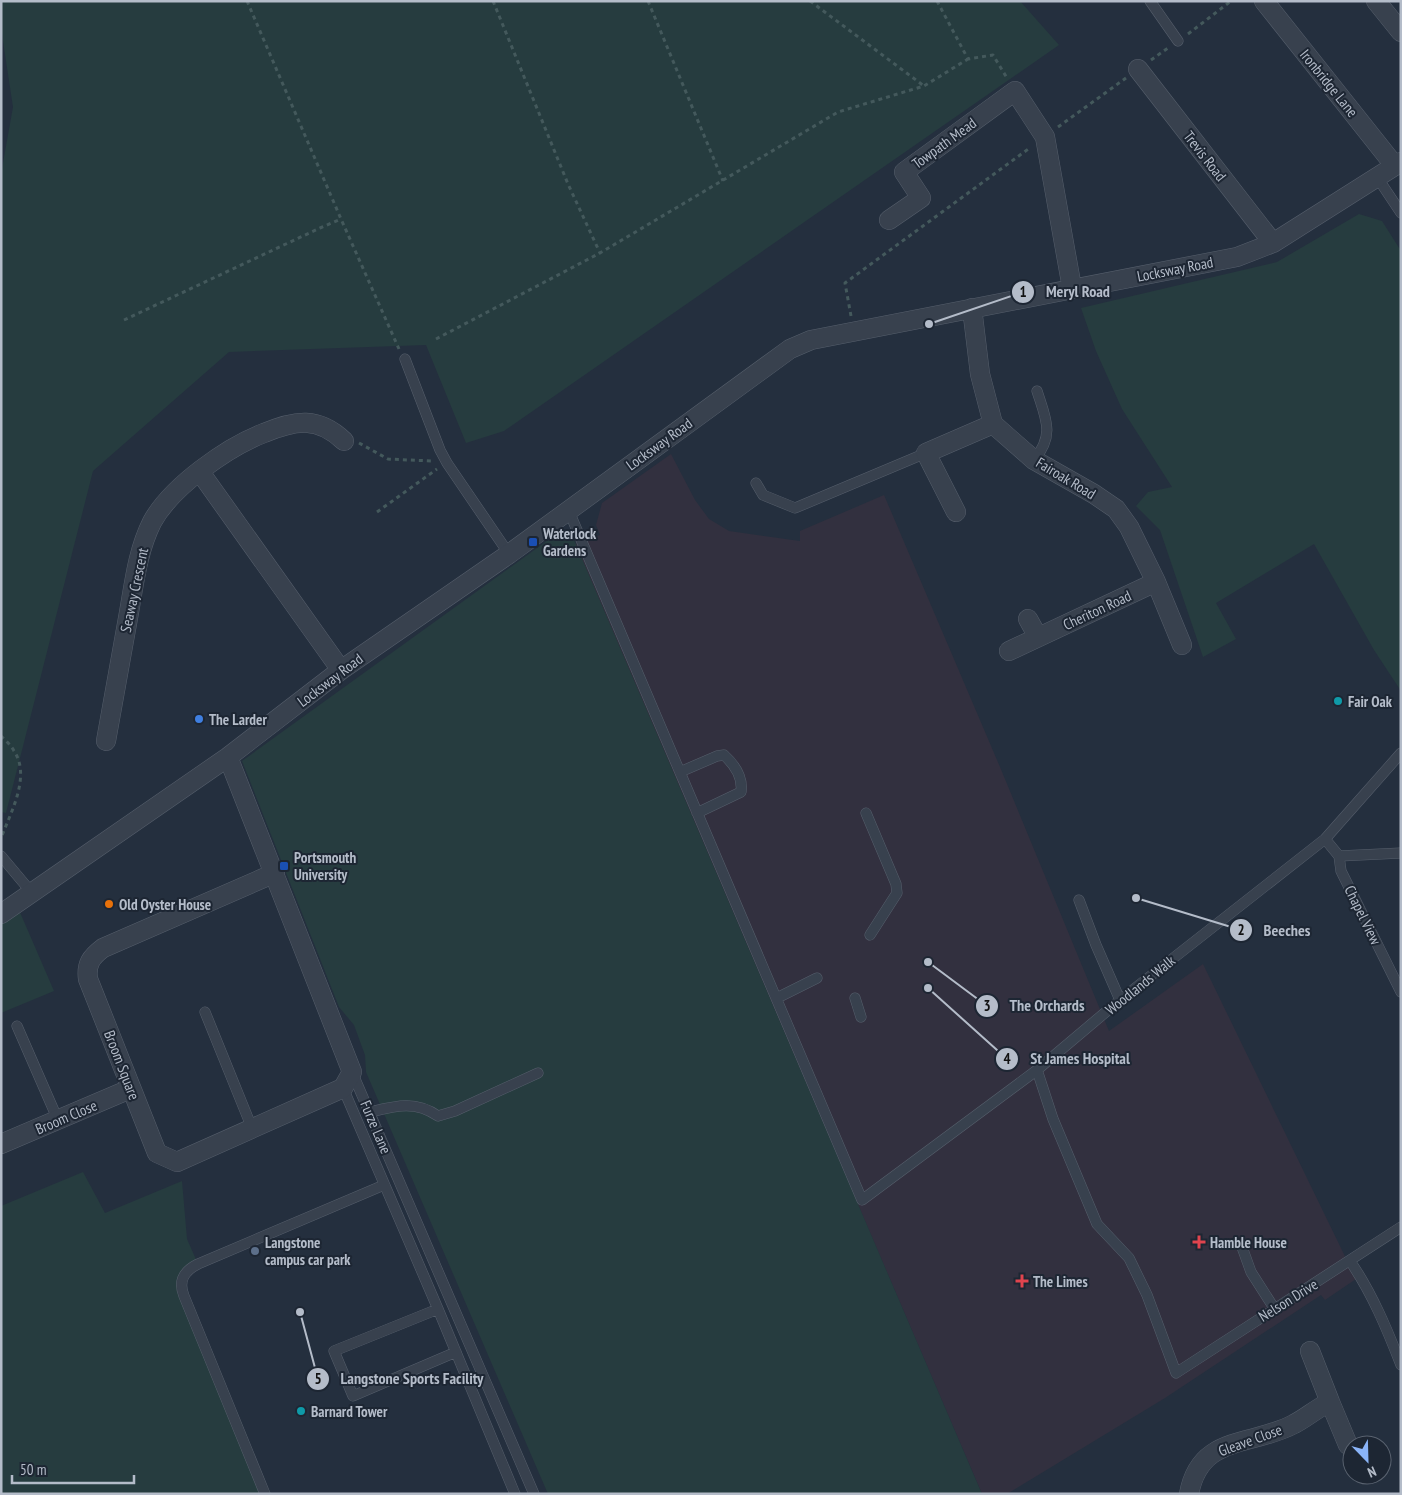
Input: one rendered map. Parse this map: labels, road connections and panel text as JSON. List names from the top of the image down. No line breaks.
{"streets":{"street":["Ironbridge Lane","Towpath Mead","Trevis Road","Locksway Road","Fairoak Road","Seaway Crescent","Cheriton Road","Broom Square","Broom Close","Furze Lane","Gleave Close"],"lane":["Chapel View","Woodlands Walk","Nelson Drive"]},"crossings":[["Ironbridge Lane","Locksway Road"],["Trevis Road","Locksway Road"],["Locksway Road","Furze Lane"],["Fairoak Road","Cheriton Road"],["Woodlands Walk","Nelson Drive"],["Broom Square","Broom Close"],["Broom Square","Furze Lane"]],"places":{"other":["Meryl Road","Fair Oak","The Larder","Beeches","Old Oyster House","The Orchards","St James Hospital","Langstone campus car park","Langstone Sports Facility","Barnard Tower"],"transit":["Waterlock Gardens","Portsmouth University"],"health":["Hamble House","The Limes"]},"scale_bar":"50 m","north":"bottom right"}
